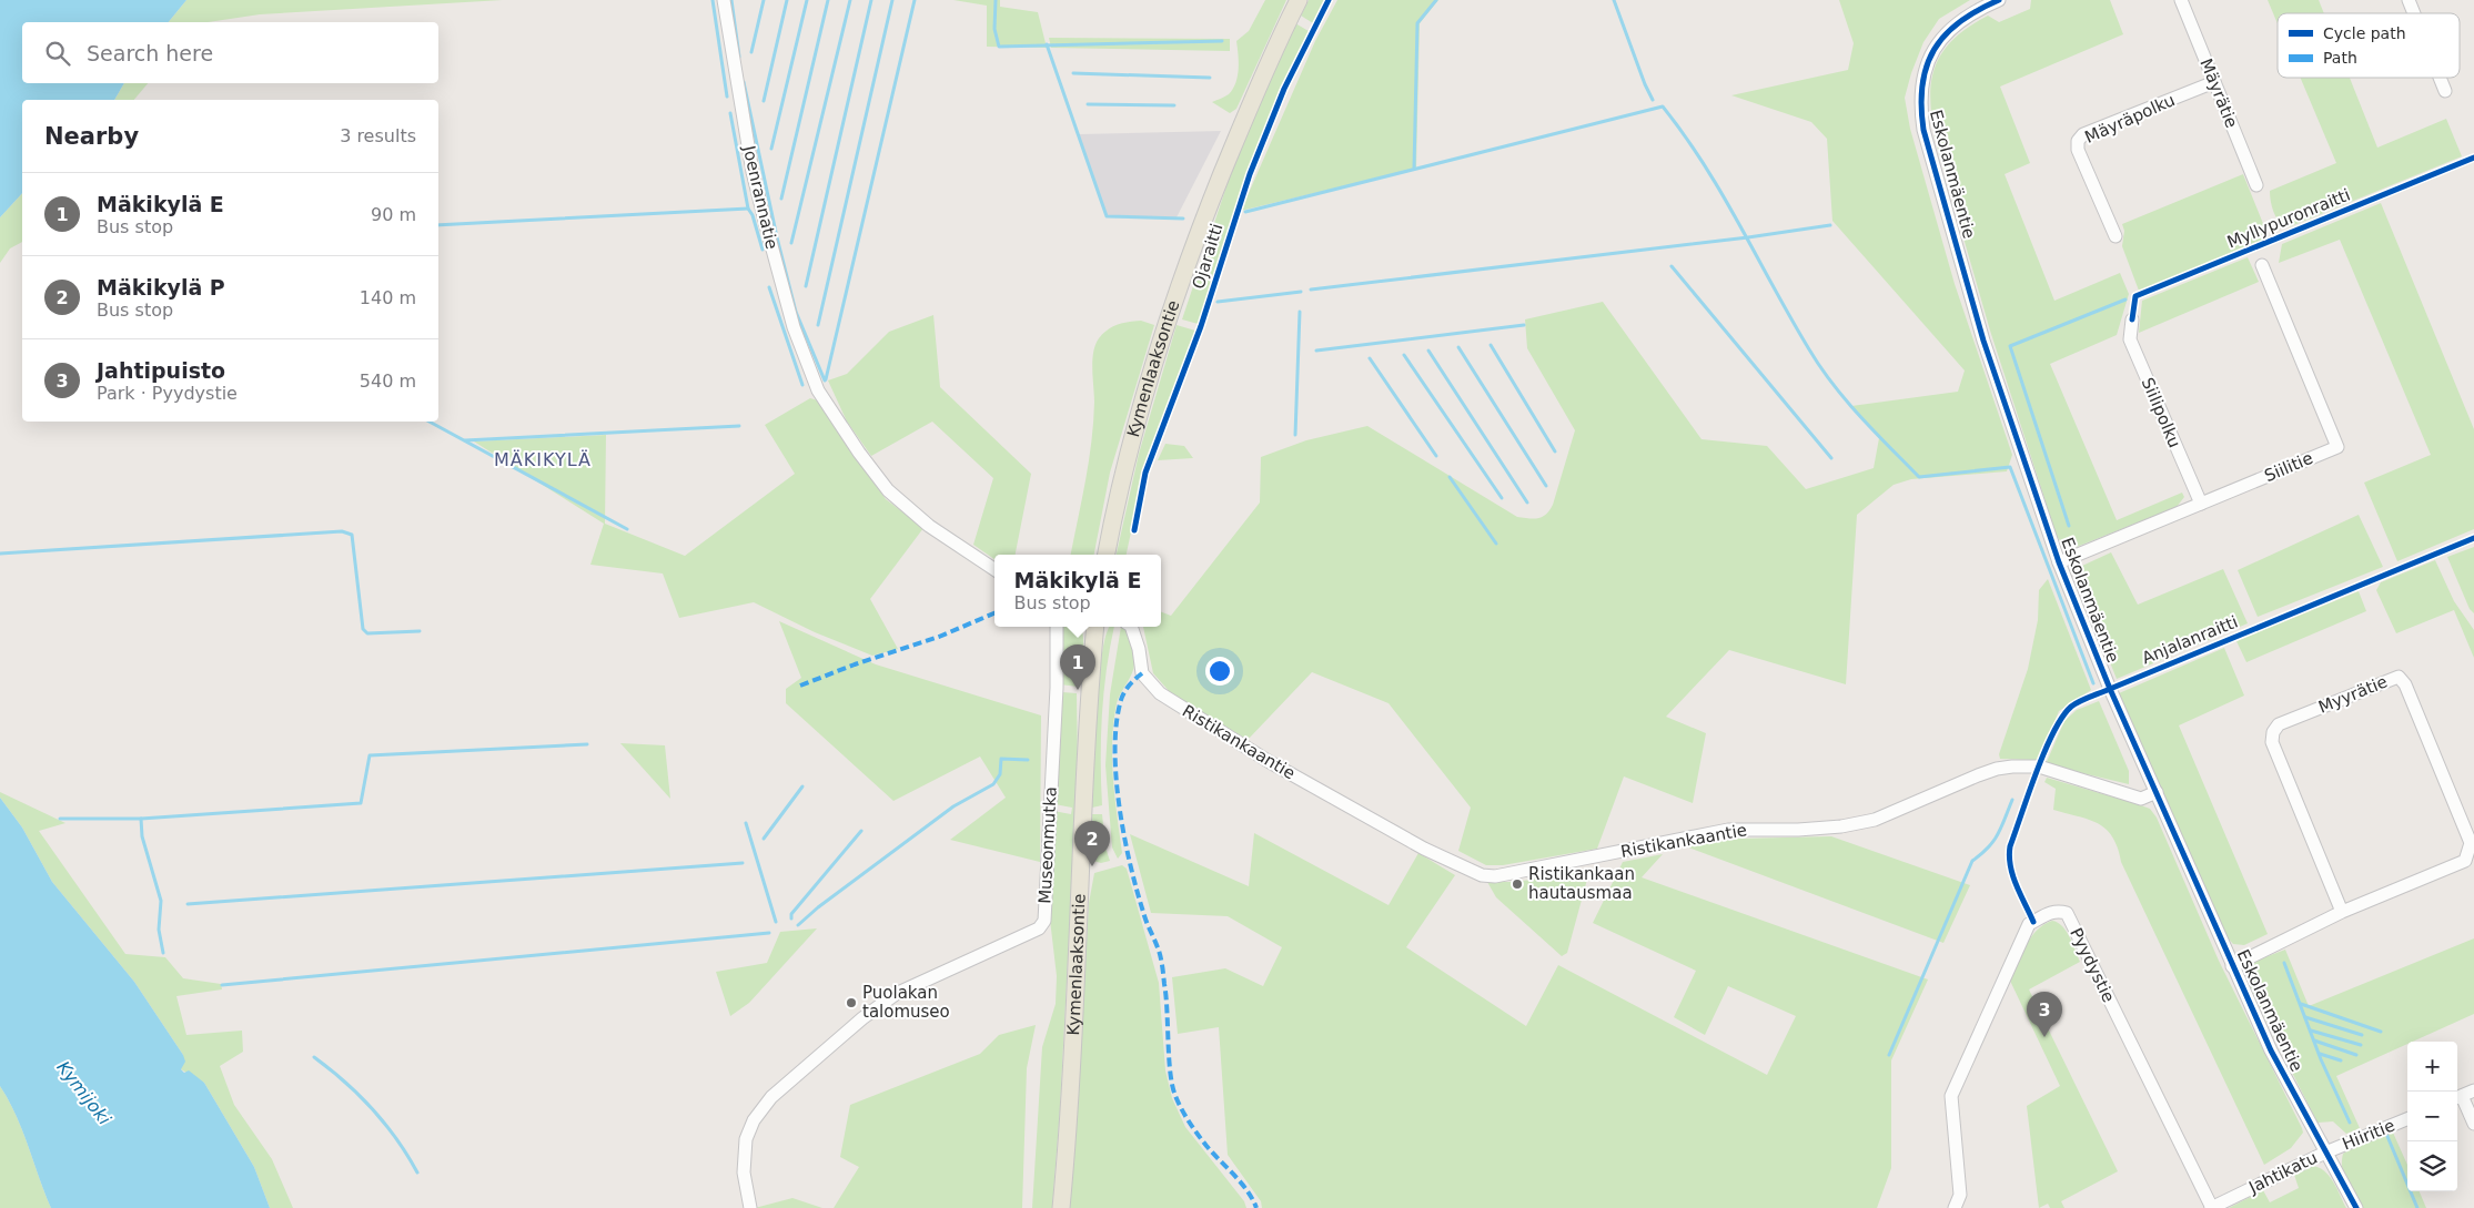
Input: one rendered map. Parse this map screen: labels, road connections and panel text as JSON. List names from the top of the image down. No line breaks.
{"streets":{"main road":["Kymenlaaksontie"],"street":["Mäyrätie","Mäyräpolku","Eskolanmäentie","Joenrannatie","Siilipolku","Siilitie","Myyrätie","Ristikankaantie","Museonmutka","Pyydystie","Hiiritie","Jahtikatu"],"cycle path":["Myllypuronraitti","Ojaraitti","Anjalanraitti"]},"crossings":[["Mäyrätie","Mäyräpolku"],["Eskolanmäentie","Siilitie"],["Eskolanmäentie","Myyrätie"],["Eskolanmäentie","Ristikankaantie"],["Eskolanmäentie","Hiiritie"],["Eskolanmäentie","Jahtikatu"],["Siilipolku","Siilitie"],["Pyydystie","Jahtikatu"],["Hiiritie","Jahtikatu"]],"districts":["MÄKIKYLÄ"],"water":["Kymijoki"],"places":["Ristikankaan hautausmaa","Puolakan talomuseo"],"legend":["Cycle path","Path"],"page":{"search":"Search here","heading":["Nearby","3 results"],"list":[{"mark":"1","name":"Mäkikylä E","note":"Bus stop","value":"90 m"},{"mark":"2","name":"Mäkikylä P","note":"Bus stop","value":"140 m"},{"mark":"3","name":"Jahtipuisto","note":"Park · Pyydystie","value":"540 m"}],"popup":["Mäkikylä E","Bus stop"],"pins":["1","2","3"],"map_buttons":["+","−"]}}
